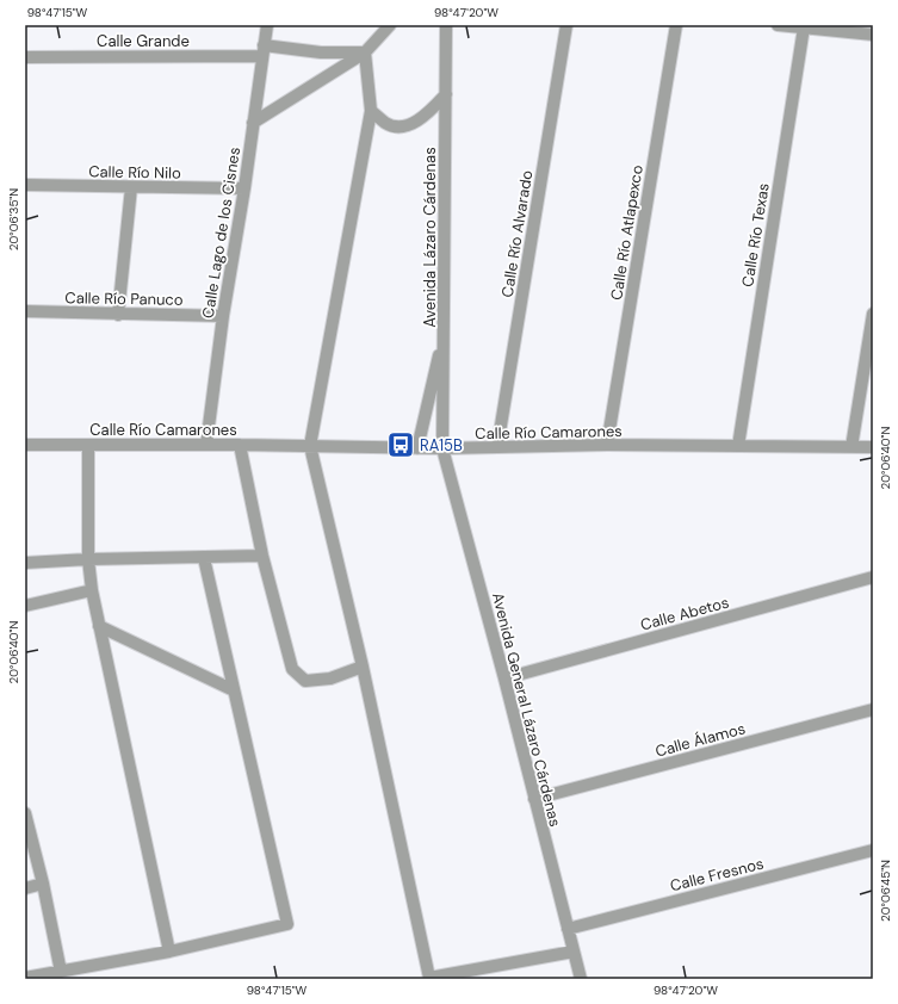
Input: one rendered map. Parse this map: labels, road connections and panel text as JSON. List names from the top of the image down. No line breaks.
{"streets":{"street":["Calle Grande","Calle Río Nilo","Calle Lago de los Cisnes","Calle Río Atlapexco","Calle Río Alvarado","Calle Río Texas","Avenida Lázaro Cárdenas","Calle Río Panuco","Calle Río Camarones","Calle Abetos","Avenida General Lázaro Cárdenas","Calle Álamos","Calle Fresnos"]},"crossings":[["Calle Grande","Calle Lago de los Cisnes"],["Calle Río Nilo","Calle Lago de los Cisnes"],["Calle Lago de los Cisnes","Calle Río Panuco"],["Calle Lago de los Cisnes","Calle Río Camarones"],["Calle Río Atlapexco","Calle Río Camarones"],["Calle Río Alvarado","Calle Río Camarones"],["Calle Río Texas","Calle Río Camarones"],["Avenida Lázaro Cárdenas","Calle Río Camarones"],["Avenida Lázaro Cárdenas","Avenida General Lázaro Cárdenas"],["Calle Río Camarones","Avenida General Lázaro Cárdenas"],["Calle Abetos","Avenida General Lázaro Cárdenas"],["Avenida General Lázaro Cárdenas","Calle Álamos"],["Avenida General Lázaro Cárdenas","Calle Fresnos"]],"places":{"bus stop":["RA15B"]},"coordinates":["98°47'15\"W","98°47'20\"W","20°06'35\"N","20°06'40\"N","20°06'45\"N"]}
